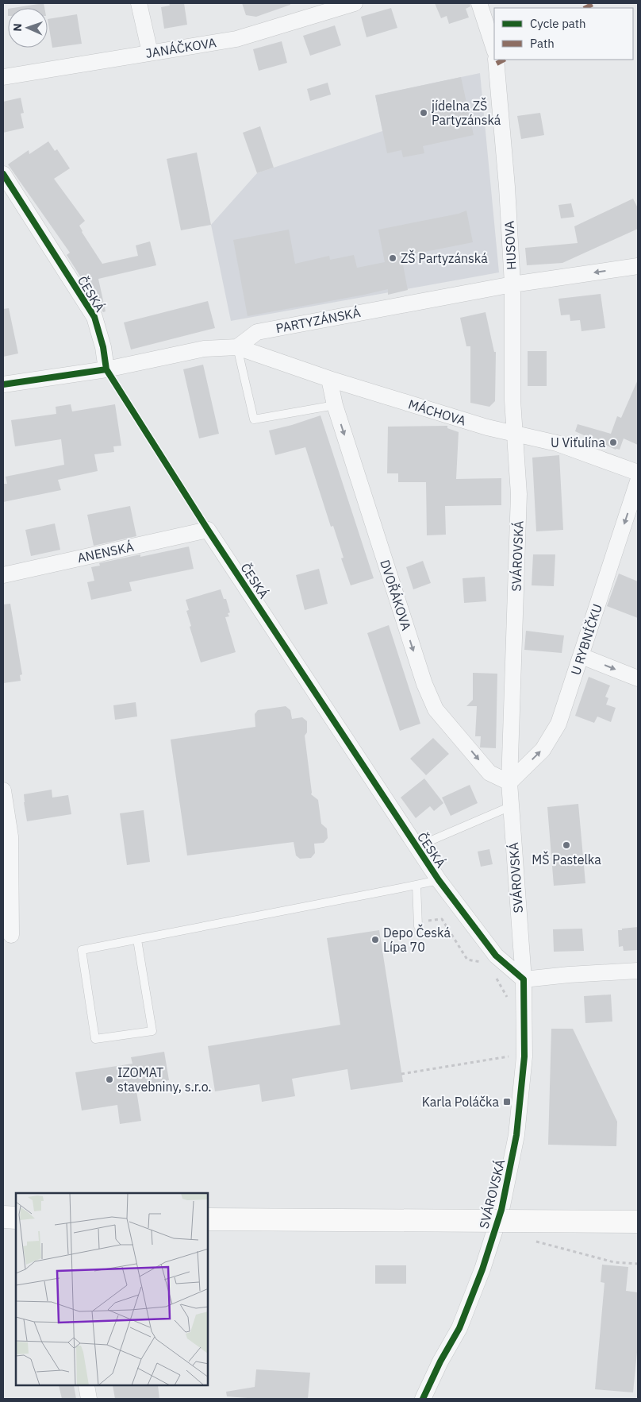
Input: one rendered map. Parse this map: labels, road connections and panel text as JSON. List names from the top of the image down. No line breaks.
{"streets":{"street":["JANÁČKOVA","HUSOVA","ČESKÁ","PARTYZÁNSKÁ","MÁCHOVA","ANENSKÁ","SVÁROVSKÁ","DVOŘÁKOVA","U RYBNÍČKU"]},"crossings":[["HUSOVA","PARTYZÁNSKÁ"],["HUSOVA","MÁCHOVA"],["HUSOVA","SVÁROVSKÁ"],["ČESKÁ","ANENSKÁ"],["ČESKÁ","SVÁROVSKÁ"],["PARTYZÁNSKÁ","MÁCHOVA"],["MÁCHOVA","SVÁROVSKÁ"],["MÁCHOVA","DVOŘÁKOVA"],["SVÁROVSKÁ","DVOŘÁKOVA"],["SVÁROVSKÁ","U RYBNÍČKU"],["DVOŘÁKOVA","U RYBNÍČKU"]],"one_way":["DVOŘÁKOVA"],"places":{"other":["jídelna ZŠ Partyzánská","ZŠ Partyzánská","U Viťulína","MŠ Pastelka","Depo Česká Lípa 70","IZOMAT stavebniny, s.r.o."],"transit":["Karla Poláčka"]},"legend":["Cycle path","Path"],"north":"left"}
